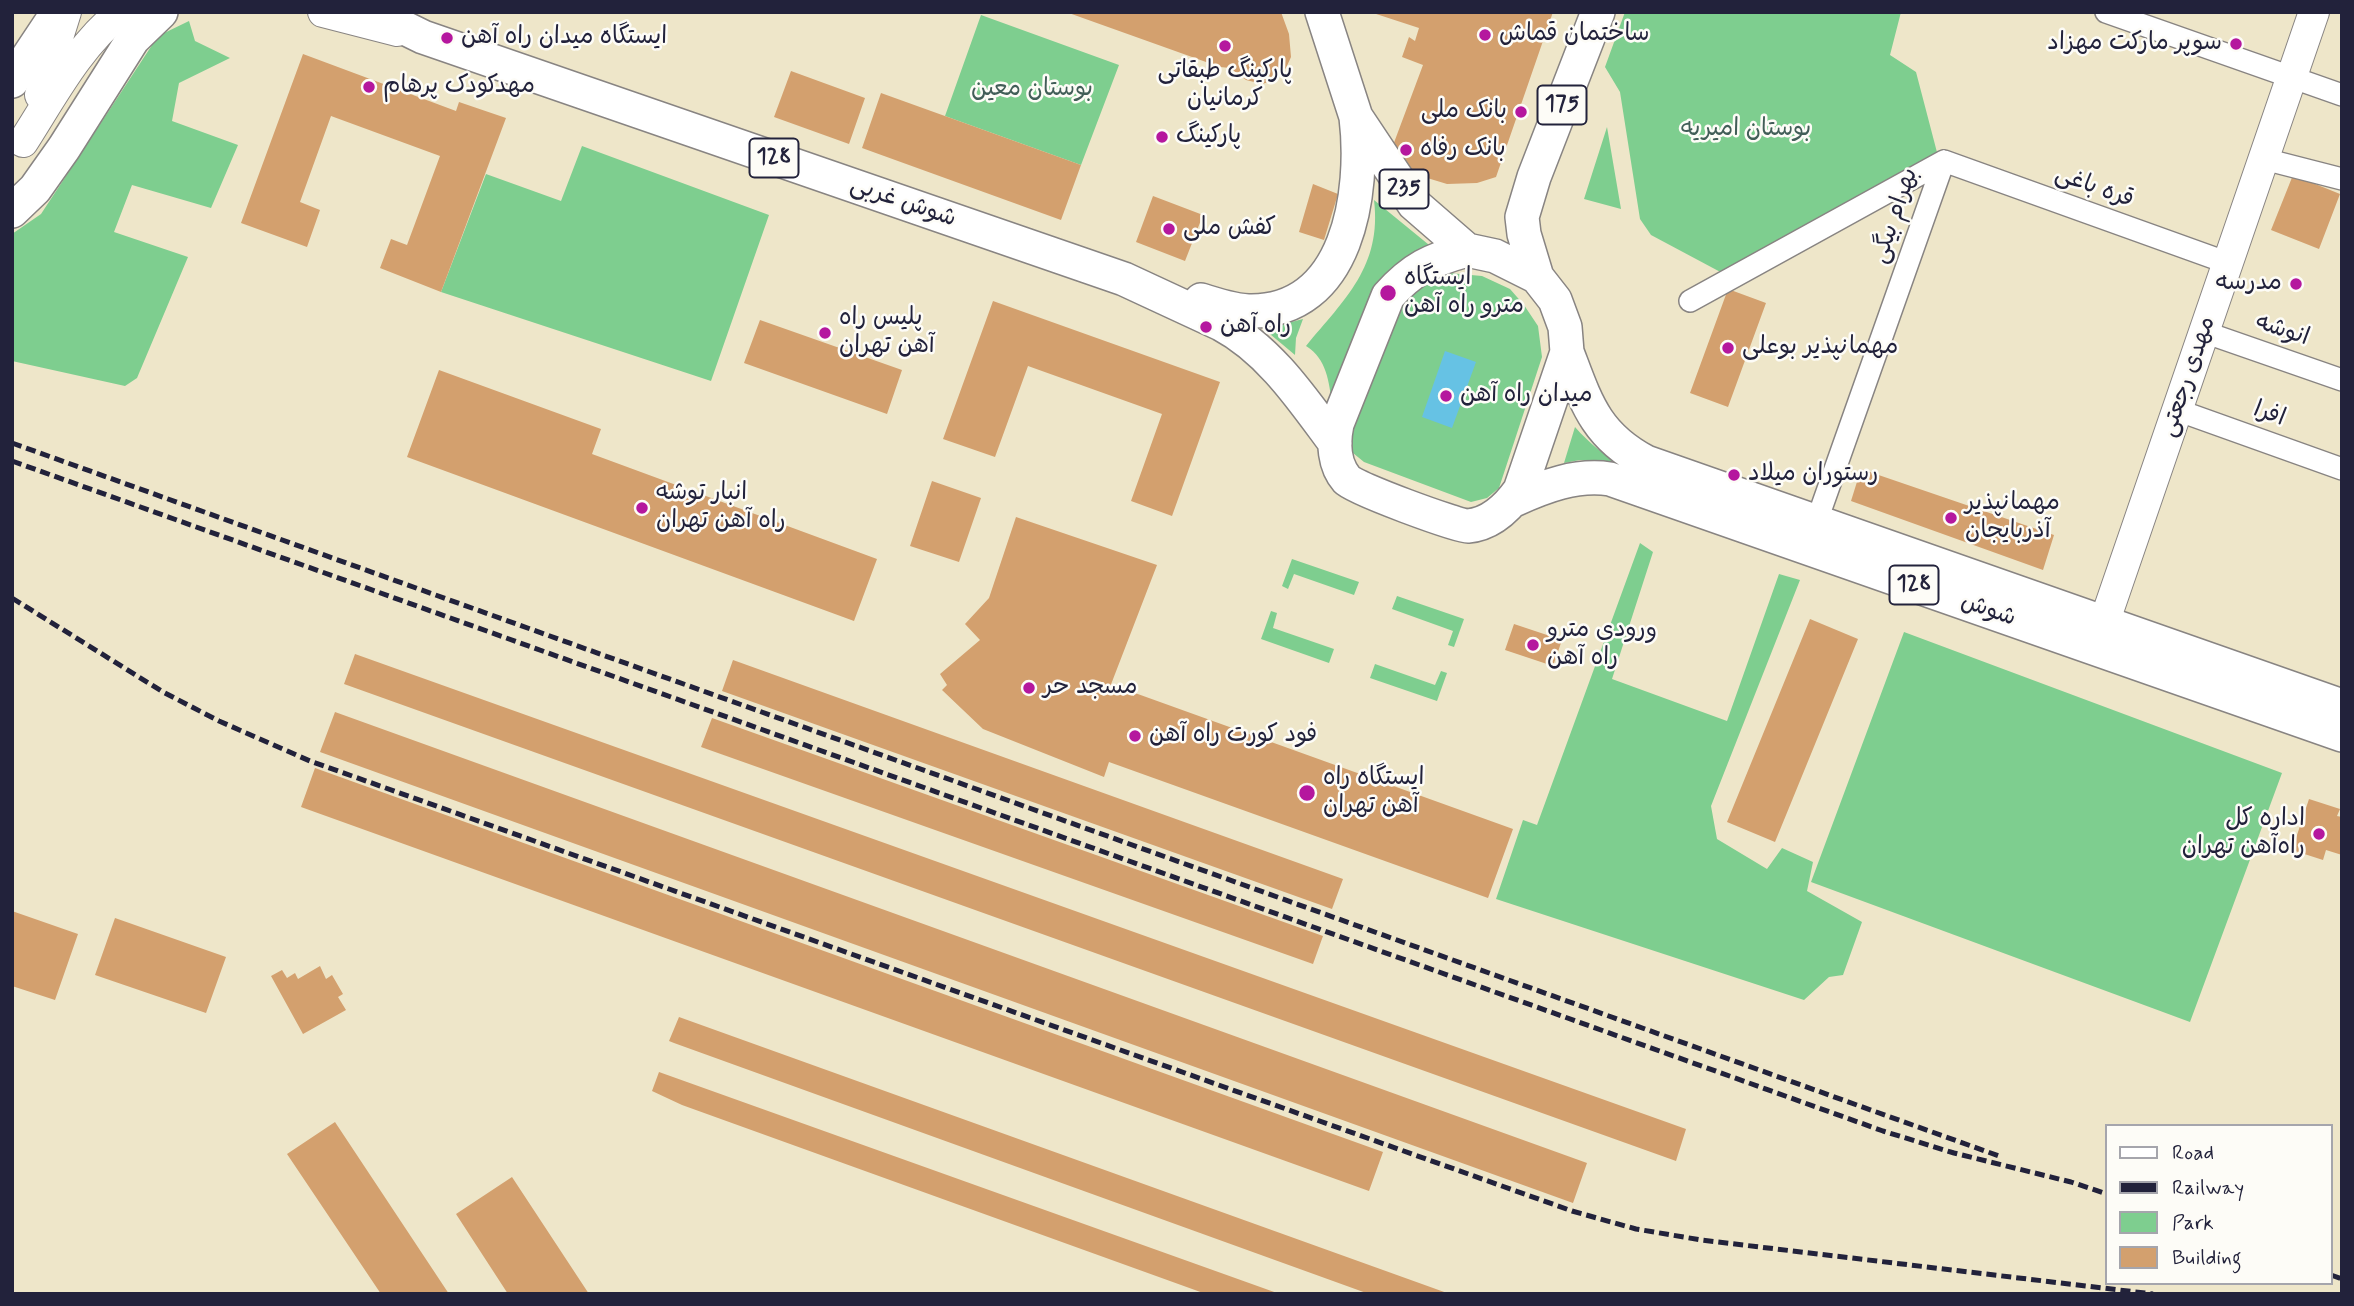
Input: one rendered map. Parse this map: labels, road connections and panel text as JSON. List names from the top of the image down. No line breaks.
{"streets":{"main road":["175","128","235","شوش غربی","شوش"],"street":["قره باغی","بهرام بیگی","انوشه","مهدی رجعتی","افرا"]},"crossings":[["128","شوش غربی"],["قره باغی","بهرام بیگی"],["قره باغی","مهدی رجعتی"],["بهرام بیگی","شوش"],["انوشه","مهدی رجعتی"],["مهدی رجعتی","افرا"],["مهدی رجعتی","شوش"]],"parks":["بوستان معین","بوستان امیریه"],"places":["ساختمان قماش","ایستگاه میدان راه آهن","سوپر مارکت مهزاد","پارکینگ طبقاتی کرمانیان","مهدکودک پرهام","بانک ملی","پارکینگ","بانک رفاه","کفش ملی","مدرسه","ایستگاه مترو راه آهن","راه آهن","پلیس راه آهن تهران","مهمانپذیر بوعلی","میدان راه آهن","رستوران میلاد","انبار توشه راه آهن تهران","مهمانپذیر آذربایجان","ورودی مترو راه آهن","مسجد حر","فود کورت راه آهن","ایستگاه راه آهن تهران","اداره کل راه‌آهن تهران"],"legend":["Road","Railway","Park","Building"]}
